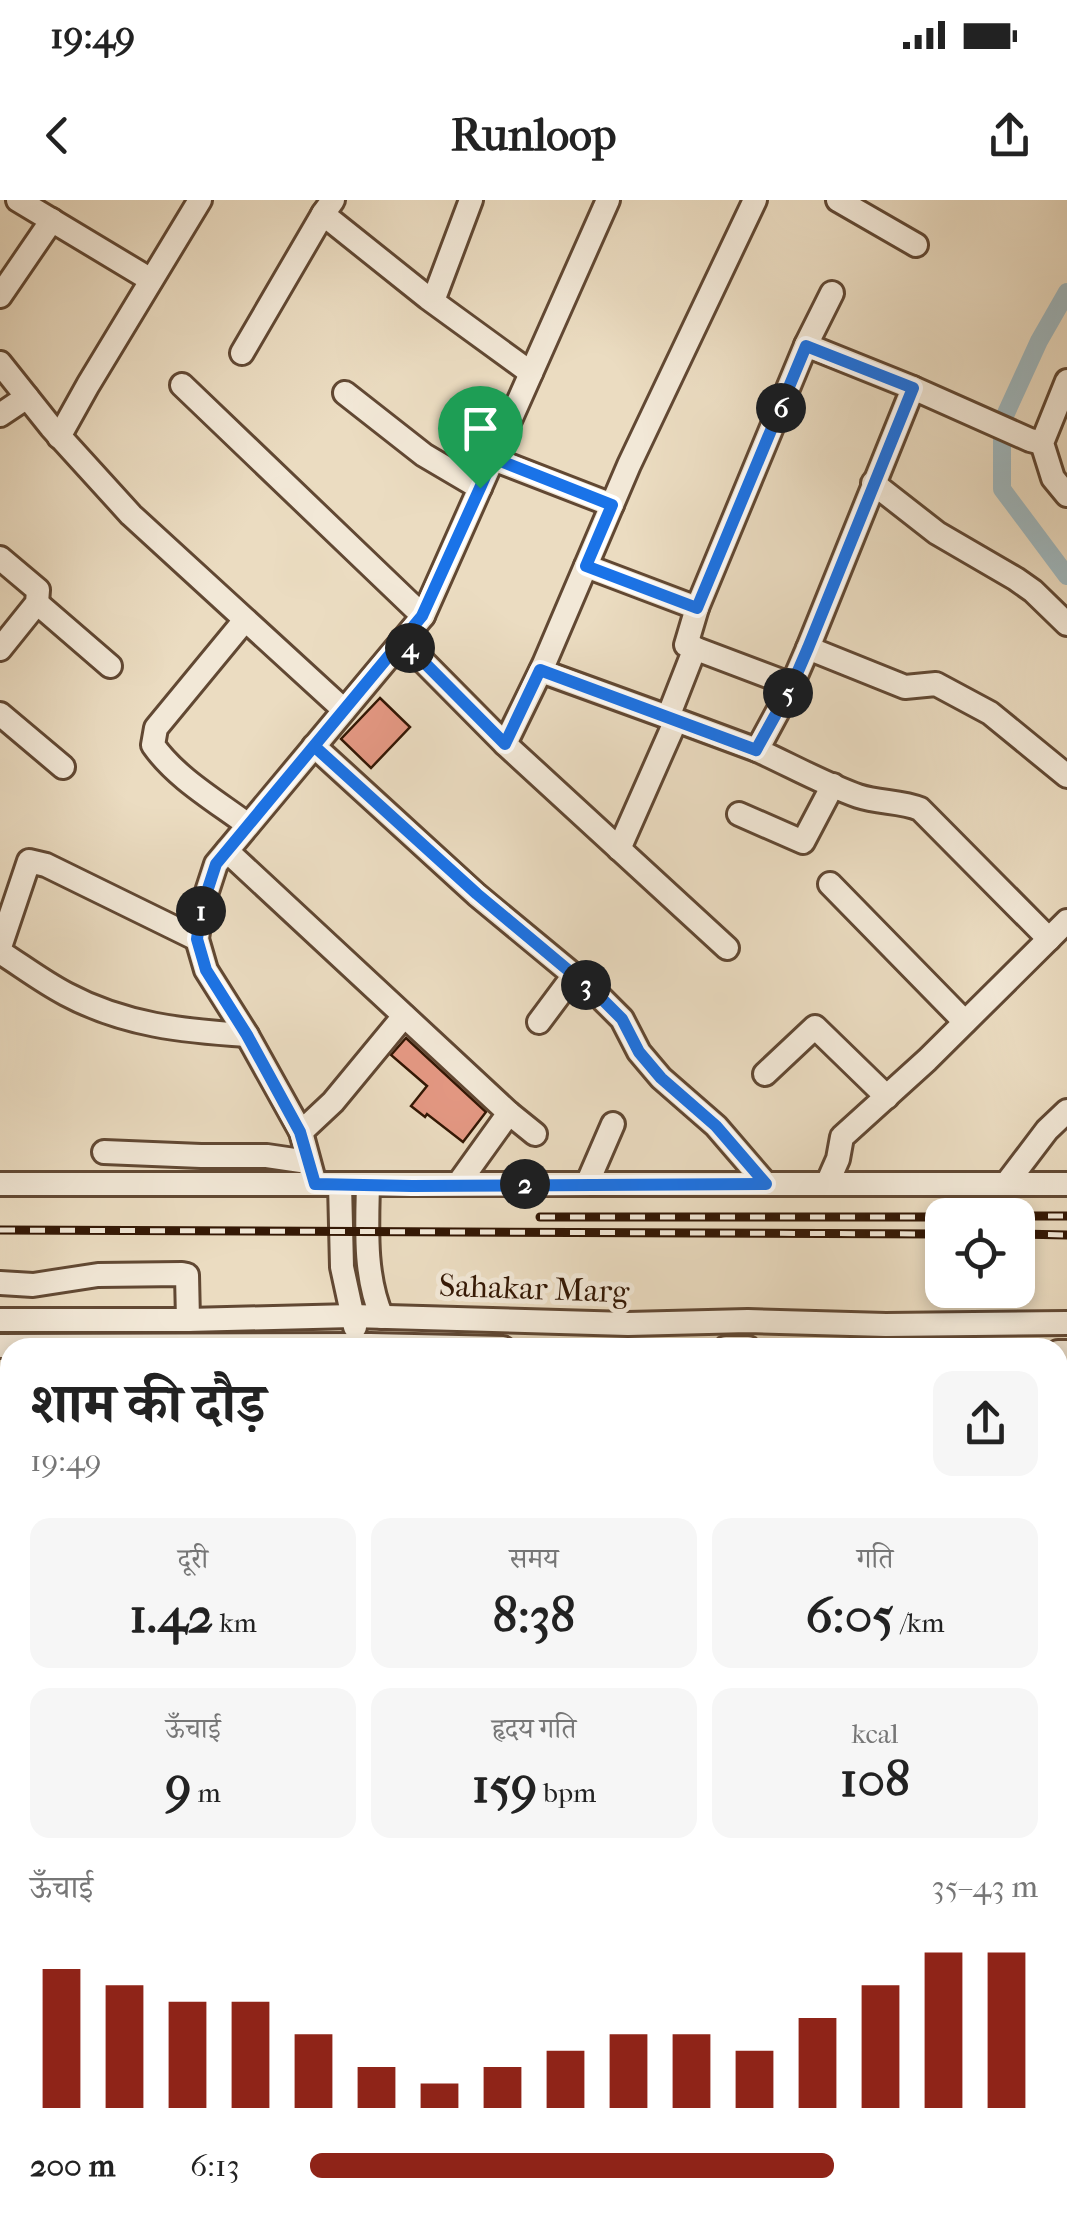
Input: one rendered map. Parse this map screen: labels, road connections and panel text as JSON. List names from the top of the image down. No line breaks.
{"streets":{"street":["Sahakar Marg"]},"page":{"status":"19:49","header":"Runloop","pins":["6","4","5","1","3","2"],"heading":["शाम की दौड़","19:49"],"stats":[["दूरी","1.42 km"],["समय","8:38"],["गति","6:05 /km"],["ऊँचाई","9 m"],["हृदय गति","159 bpm"],["kcal","108"]],"chart":["ऊँचाई","35–43 m"],"list":[{"name":"200 m","note":"6:13"}]}}
